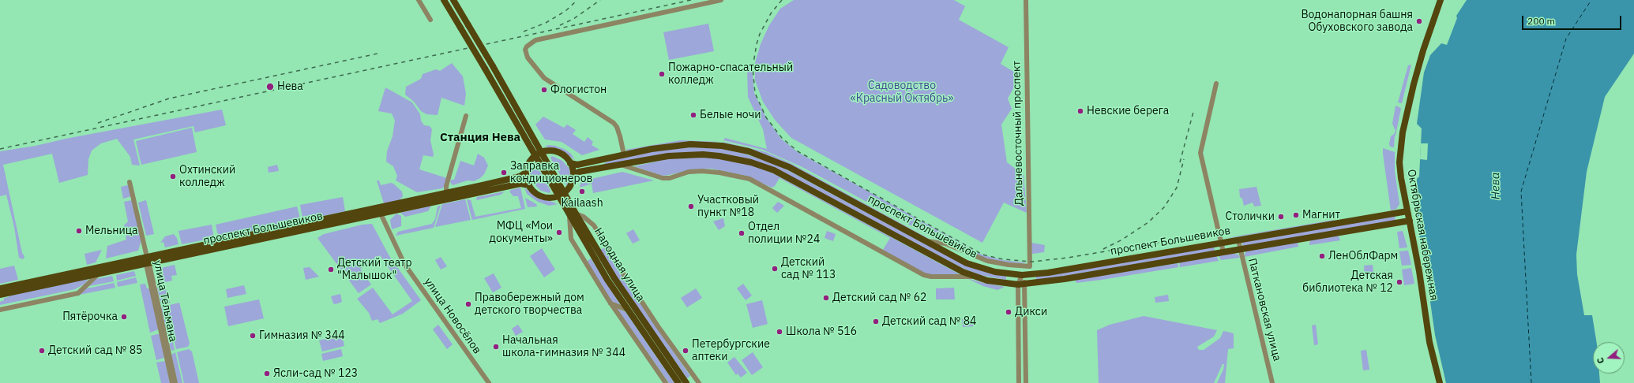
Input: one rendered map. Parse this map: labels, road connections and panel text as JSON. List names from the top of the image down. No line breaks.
{"streets":{"main road":["проспект Большевиков","Октябрьская набережная","Народная улица"],"street":["Дальневосточный проспект","улица Тельмана","Паткановская улица","улица Новосёлов"]},"crossings":[["проспект Большевиков","Октябрьская набережная"],["проспект Большевиков","улица Тельмана"],["проспект Большевиков","Паткановская улица"],["проспект Большевиков","улица Новосёлов"]],"districts":["Станция Нева"],"water":["Нева"],"parks":["Садоводство «Красный Октябрь»"],"places":["Водонапорная башня Обуховского завода","Пожарно-спасательный колледж","Нева","Флогистон","Невские берега","Белые ночи","Заправка кондиционеров","Охтинский колледж","Kailaash","Участковый пункт №18","Магнит","Столички","Мельница","МФЦ «Мои документы»","Отдел полиции №24","ЛенОблФарм","Детский сад № 113","Детский театр \"Малышок\"","Детская библиотека № 12","Детский сад № 62","Правобережный дом детского творчества","Дикси","Пятёрочка","Детский сад № 84","Школа № 516","Гимназия № 344","Начальная школа-гимназия № 344","Детский сад № 85","Петербургские аптеки","Ясли-сад № 123"],"scale_bar":"200 m","north":"left"}
